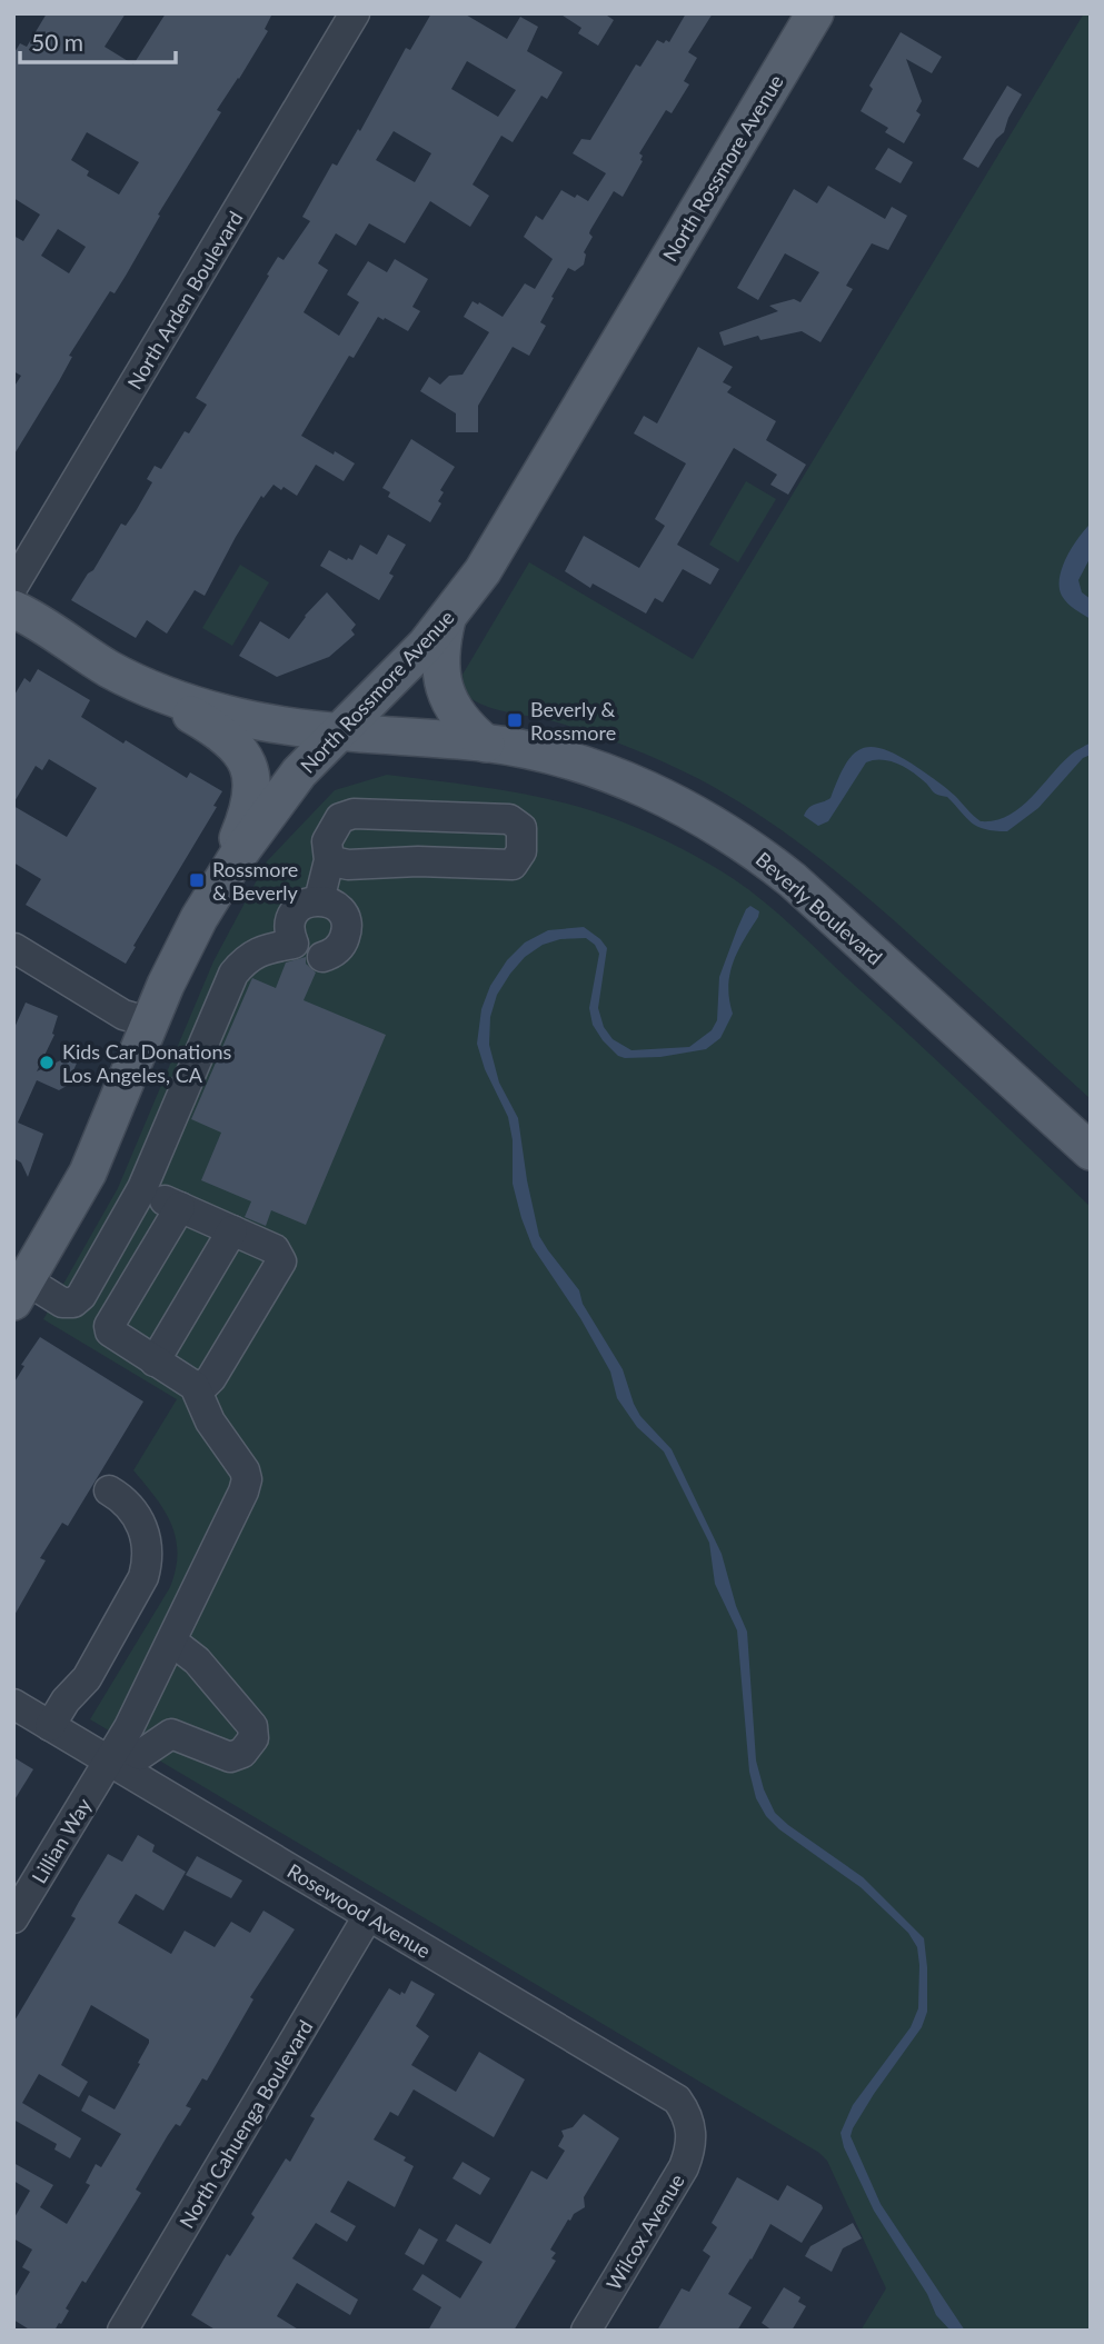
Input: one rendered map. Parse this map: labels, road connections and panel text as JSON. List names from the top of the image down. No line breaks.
{"streets":{"main road":["North Rossmore Avenue","Beverly Boulevard"],"street":["North Arden Boulevard","Lillian Way","Rosewood Avenue","North Cahuenga Boulevard","Wilcox Avenue"]},"crossings":[["North Rossmore Avenue","Beverly Boulevard"],["Lillian Way","Rosewood Avenue"],["Rosewood Avenue","North Cahuenga Boulevard"],["Rosewood Avenue","Wilcox Avenue"]],"places":{"transit":["Beverly & Rossmore","Rossmore & Beverly"],"other":["Kids Car Donations Los Angeles, CA"]},"scale_bar":"50 m"}
